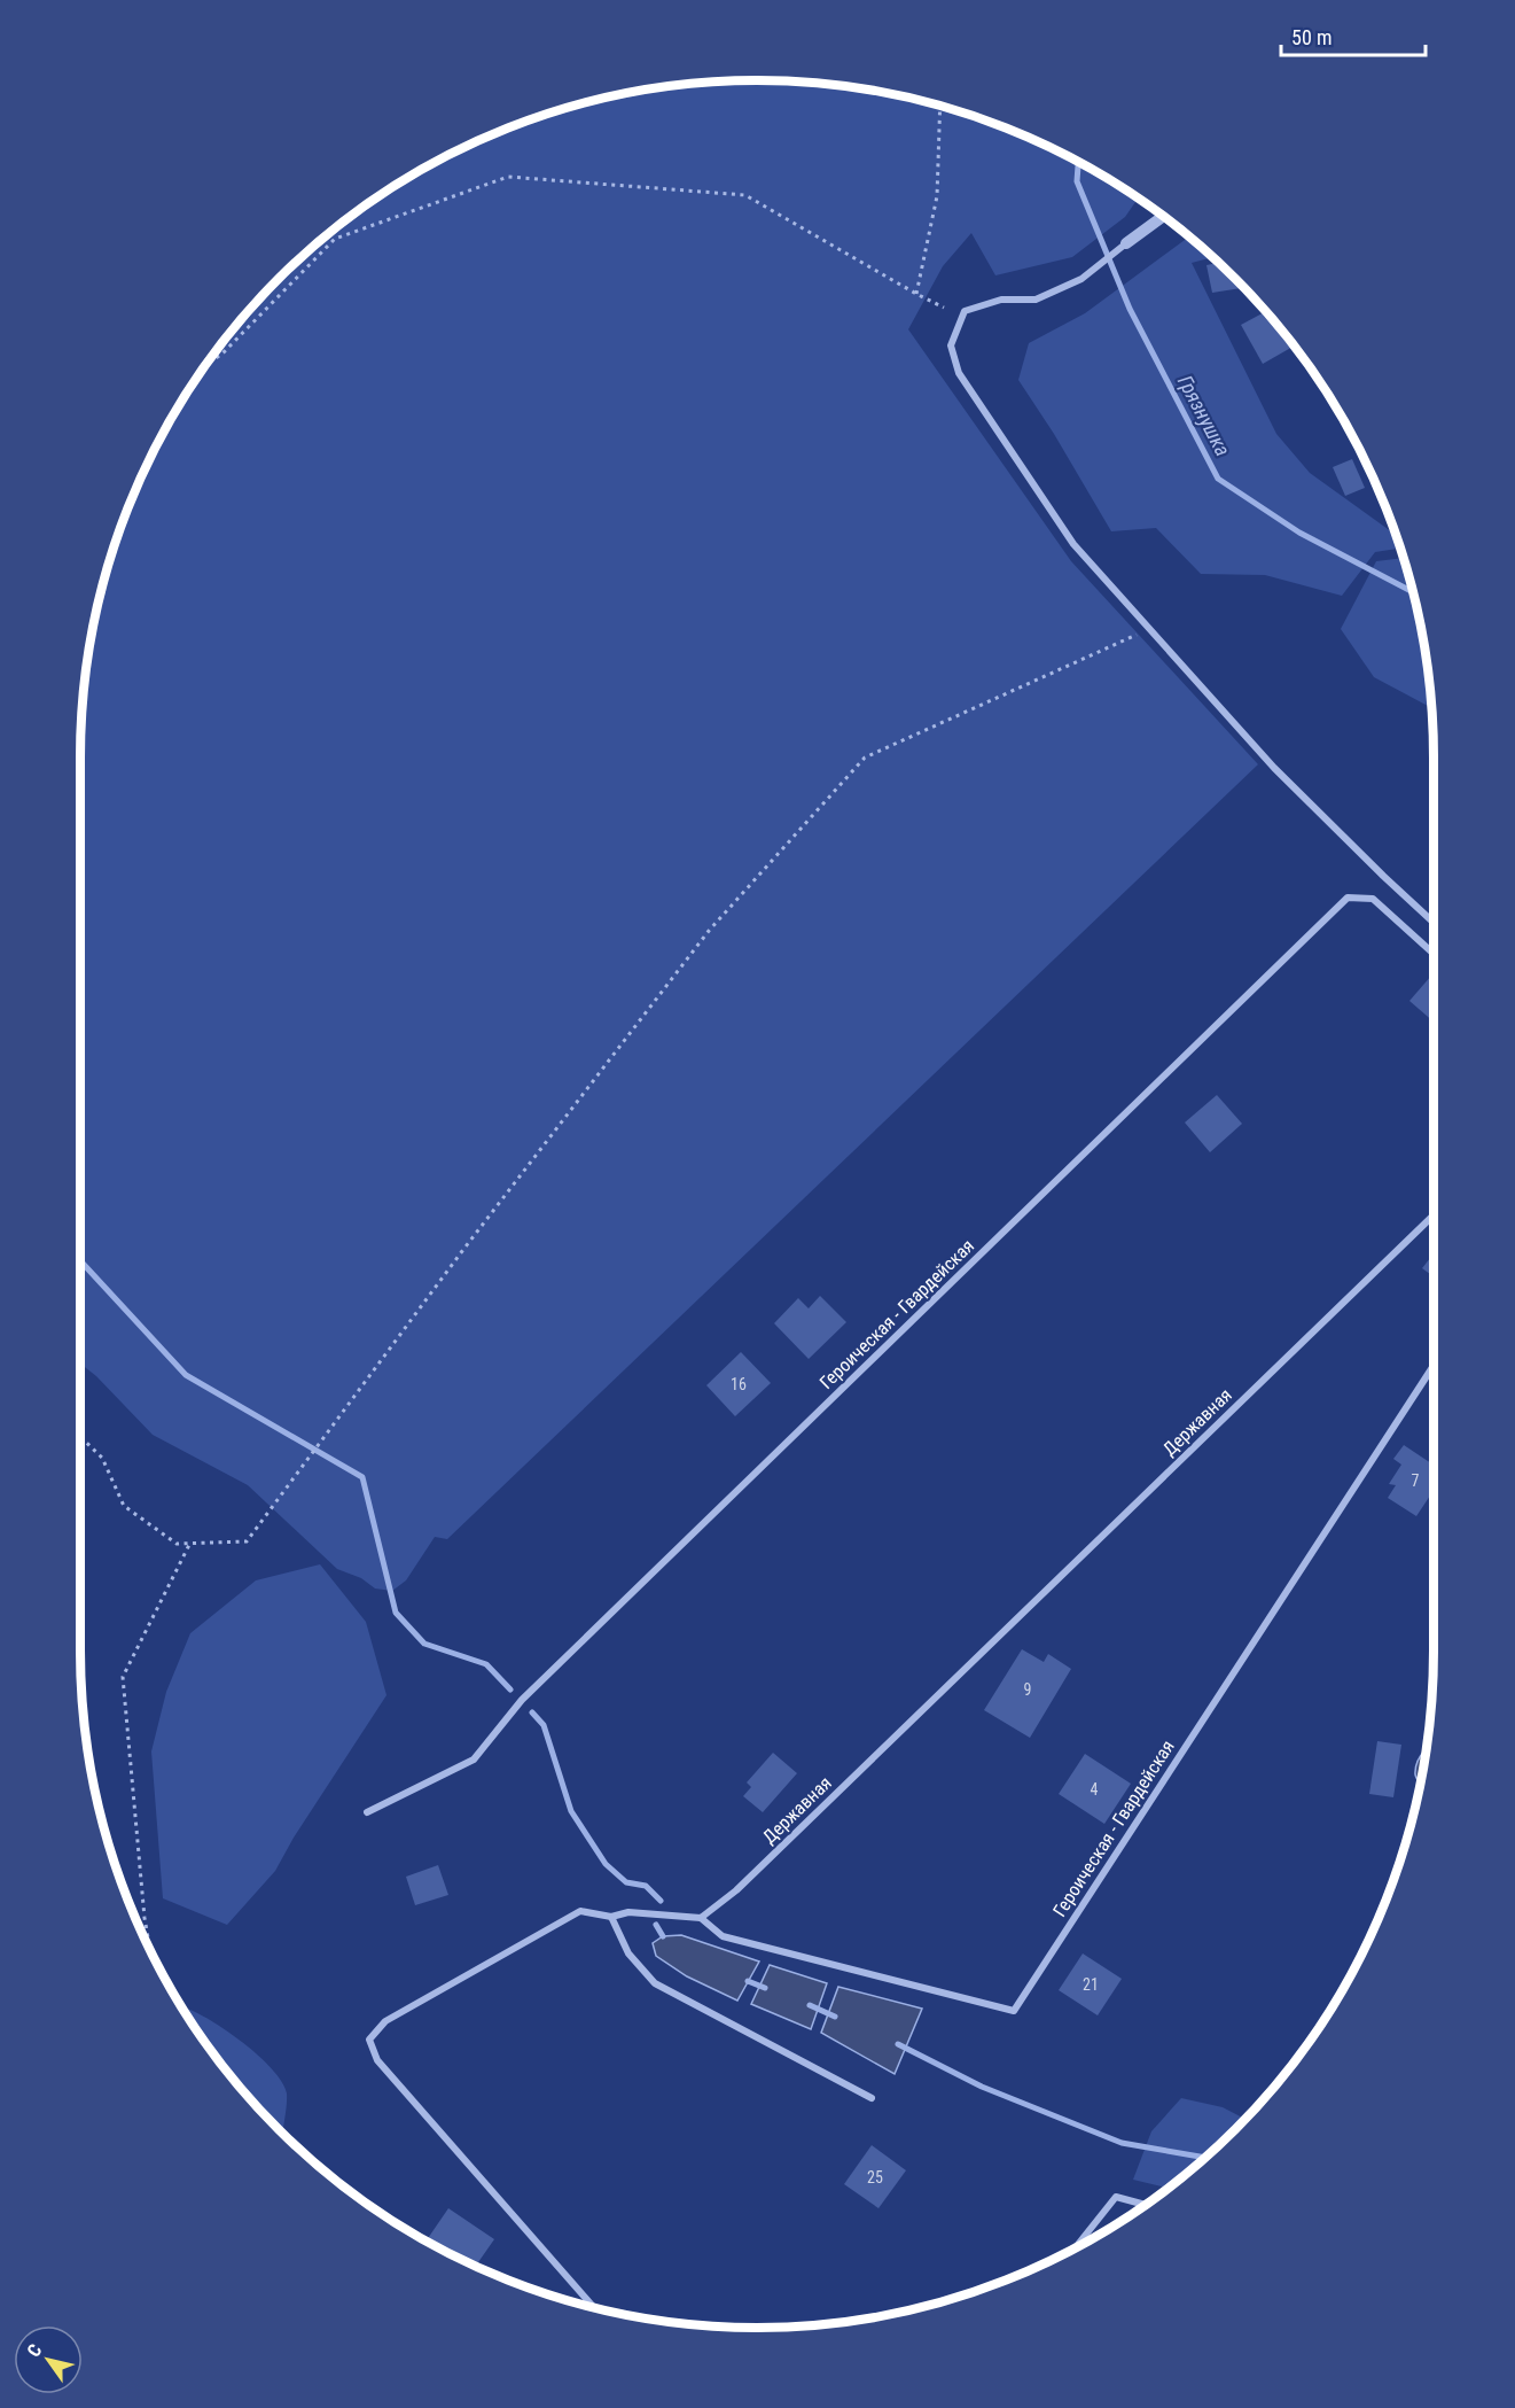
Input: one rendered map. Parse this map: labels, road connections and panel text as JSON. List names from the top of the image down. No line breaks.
{"streets":{"street":["Героическая - Гвардейская","Державная"]},"crossings":[["Героическая - Гвардейская","Державная"]],"water":["Грязнушка"],"house_numbers":["16","7","9","4","21","25"],"scale_bar":"50 m","north":"top left"}
